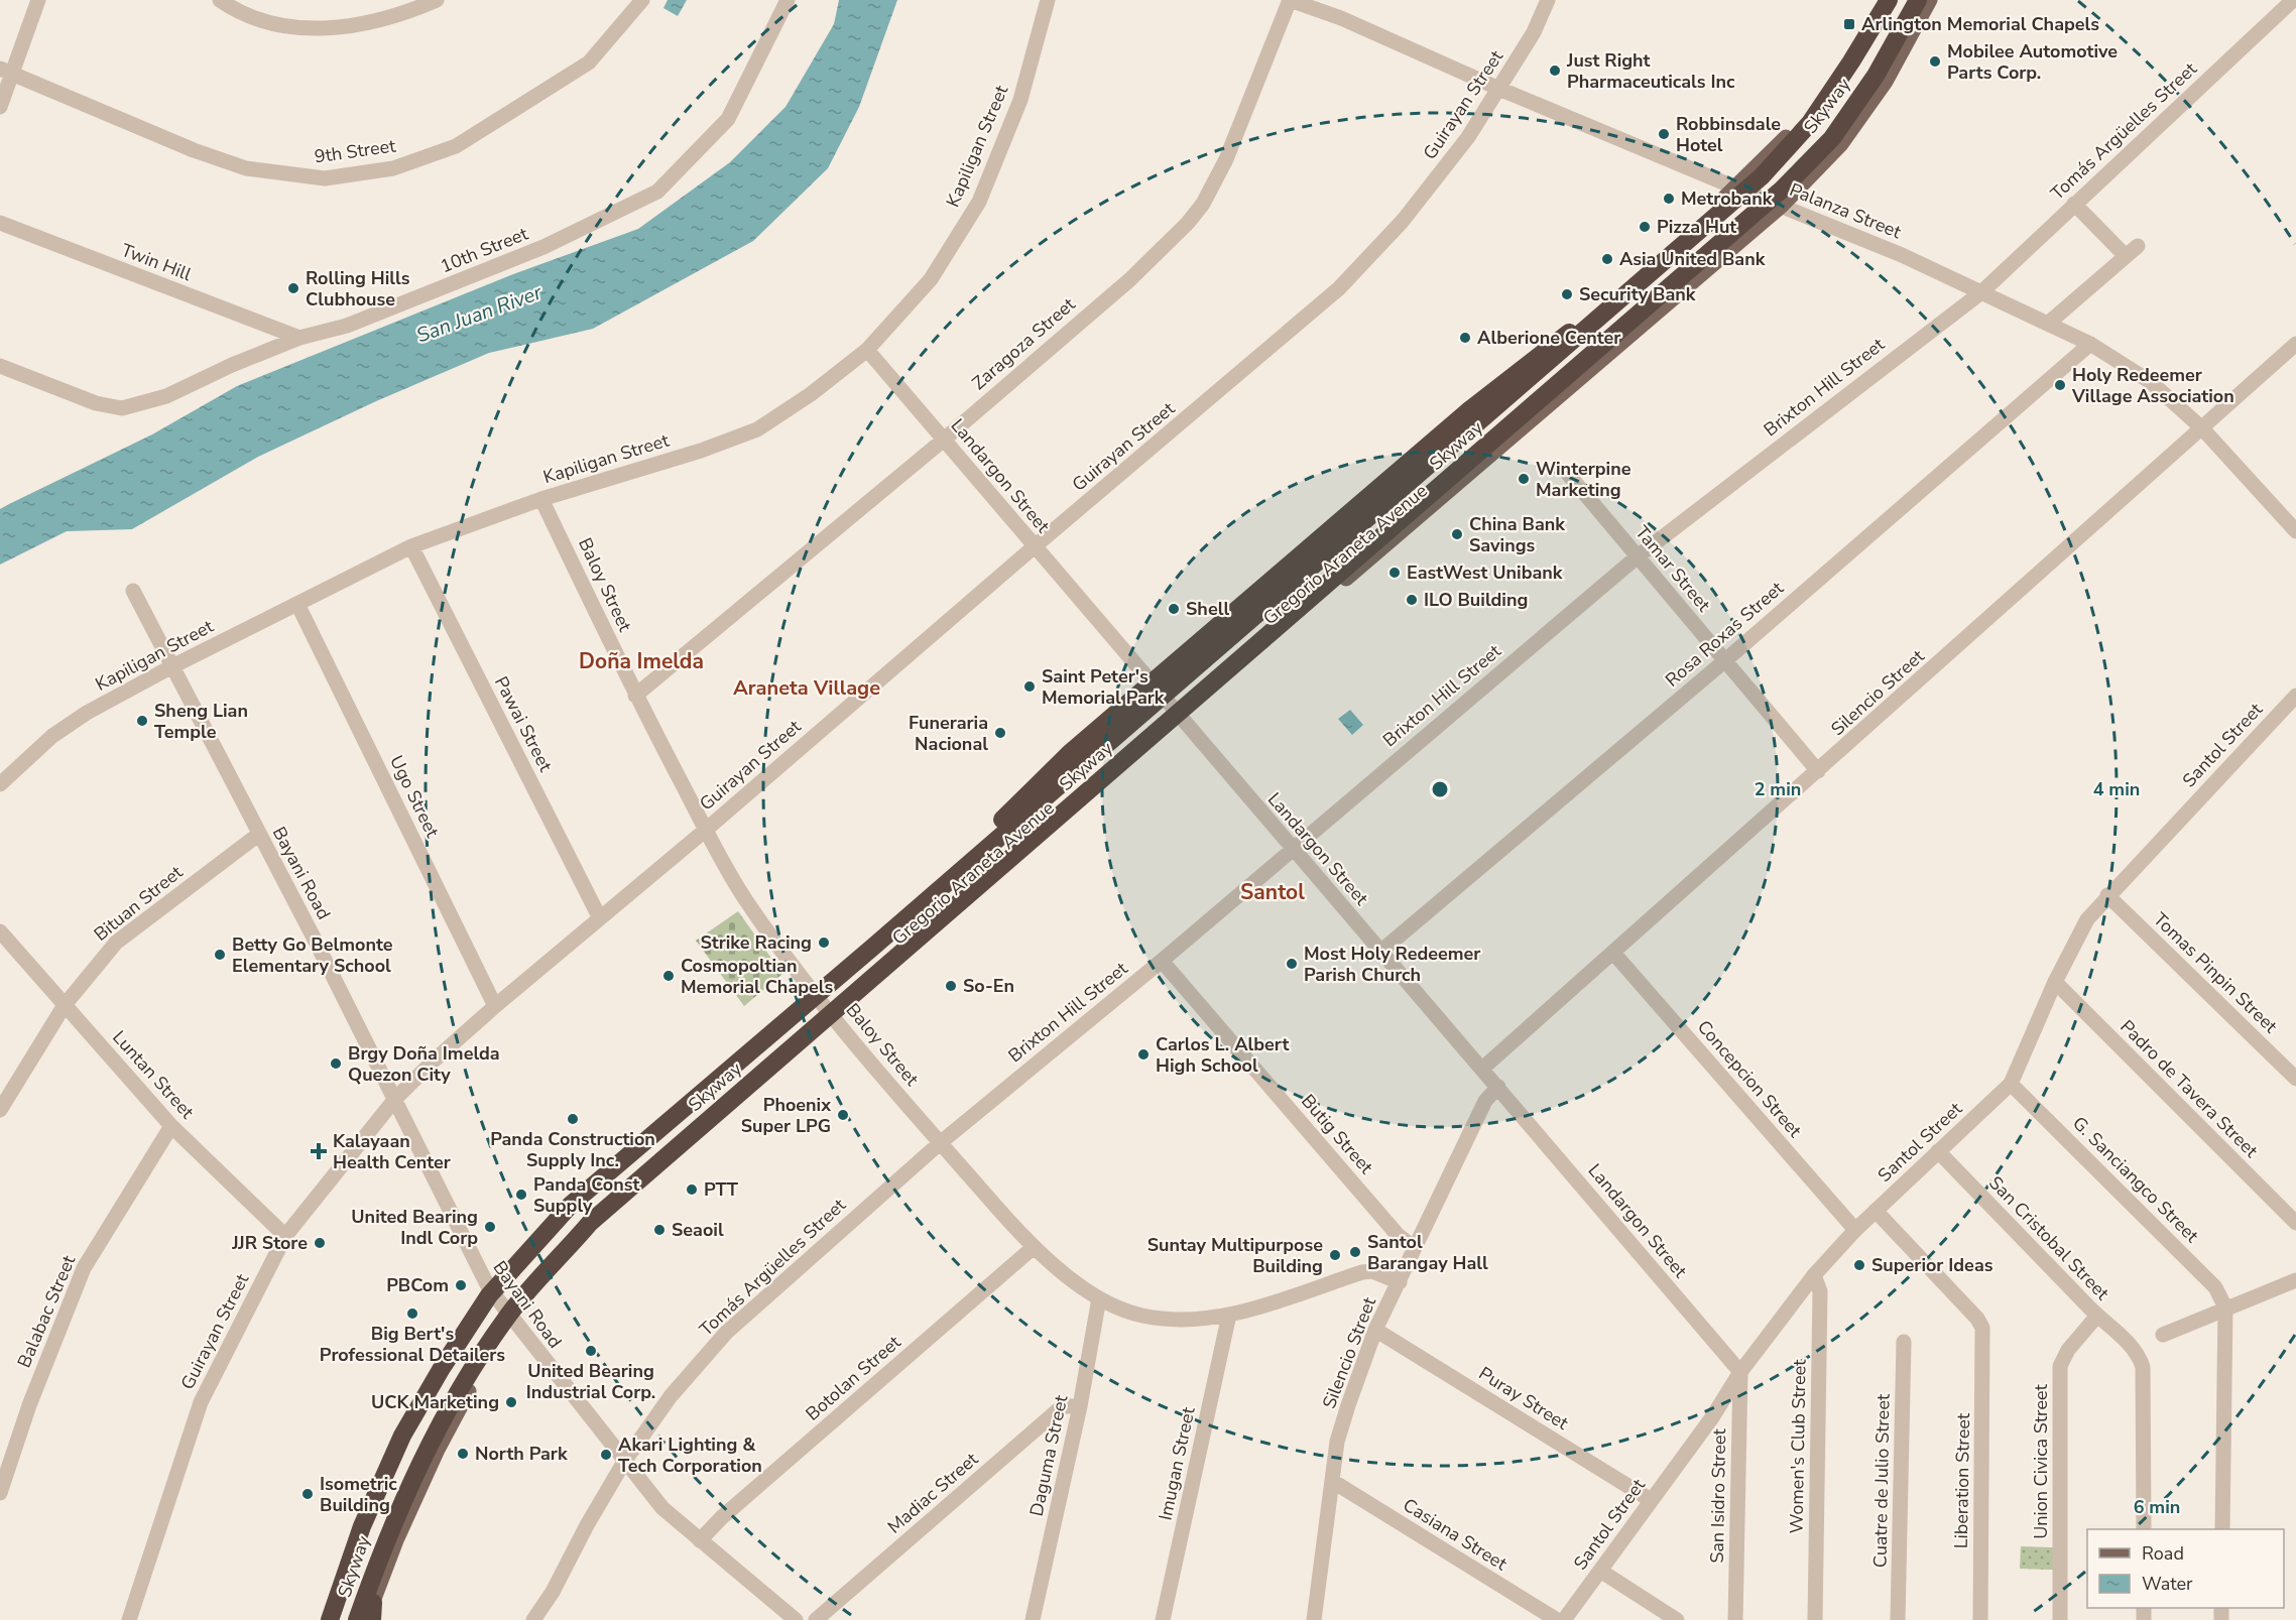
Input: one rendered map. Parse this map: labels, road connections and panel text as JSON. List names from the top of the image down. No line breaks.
{"streets":{"highway":["Skyway"],"main road":["Gregorio Araneta Avenue"],"street":["Guirayan Street","Tomás Argüelles Street","Kapiligan Street","9th Street","Palanza Street","10th Street","Twin Hill","Zaragoza Street","Brixton Hill Street","Landargon Street","Tamar Street","Baloy Street","Rosa Roxas Street","Silencio Street","Pawai Street","Santol Street","Ugo Street","Bayani Road","Bituan Street","Tomas Pinpin Street","Luntan Street","Concepcion Street","Padro de Tavera Street","Butig Street","G. Sanciangco Street","San Cristobal Street","Balabac Street","Botolan Street","Puray Street","Women's Club Street","Daguma Street","Union Civica Street","Imugan Street","Cuatre de Julio Street","Liberation Street","Madiac Street","San Isidro Street","Casiana Street"]},"crossings":[["Guirayan Street","Palanza Street"],["Guirayan Street","Landargon Street"],["Guirayan Street","Baloy Street"],["Guirayan Street","Pawai Street"],["Guirayan Street","Ugo Street"],["Guirayan Street","Bayani Road"],["Guirayan Street","Luntan Street"],["Tomás Argüelles Street","Palanza Street"],["Tomás Argüelles Street","Brixton Hill Street"],["Tomás Argüelles Street","Baloy Street"],["Tomás Argüelles Street","Bayani Road"],["Kapiligan Street","Landargon Street"],["Kapiligan Street","Baloy Street"],["Kapiligan Street","Pawai Street"],["Kapiligan Street","Ugo Street"],["Kapiligan Street","Bayani Road"],["Palanza Street","Zaragoza Street"],["Palanza Street","Brixton Hill Street"],["Palanza Street","Gregorio Araneta Avenue"],["Palanza Street","Rosa Roxas Street"],["Palanza Street","Silencio Street"],["10th Street","Twin Hill"],["Zaragoza Street","Landargon Street"],["Zaragoza Street","Baloy Street"],["Brixton Hill Street","Landargon Street"],["Brixton Hill Street","Tamar Street"],["Brixton Hill Street","Baloy Street"],["Brixton Hill Street","Butig Street"],["Landargon Street","Gregorio Araneta Avenue"],["Landargon Street","Rosa Roxas Street"],["Landargon Street","Silencio Street"],["Landargon Street","Santol Street"],["Landargon Street","San Isidro Street"],["Gregorio Araneta Avenue","Baloy Street"],["Gregorio Araneta Avenue","Bayani Road"],["Tamar Street","Rosa Roxas Street"],["Tamar Street","Silencio Street"],["Baloy Street","Silencio Street"],["Baloy Street","Botolan Street"],["Baloy Street","Daguma Street"],["Baloy Street","Imugan Street"],["Silencio Street","Concepcion Street"],["Silencio Street","Butig Street"],["Silencio Street","Puray Street"],["Silencio Street","Casiana Street"],["Santol Street","Tomas Pinpin Street"],["Santol Street","Concepcion Street"],["Santol Street","Padro de Tavera Street"],["Santol Street","G. Sanciangco Street"],["Santol Street","San Cristobal Street"],["Santol Street","Puray Street"],["Santol Street","Women's Club Street"],["Santol Street","Liberation Street"],["Santol Street","San Isidro Street"],["Bayani Road","Bituan Street"],["Bayani Road","Botolan Street"],["Bituan Street","Luntan Street"],["Luntan Street","Balabac Street"],["San Cristobal Street","Union Civica Street"],["Daguma Street","Madiac Street"]],"districts":["Doña Imelda","Araneta Village","Santol"],"water":["San Juan River"],"places":{"transit":["Arlington Memorial Chapels"],"other":["Mobilee Automotive Parts Corp.","Just Right Pharmaceuticals Inc","Robbinsdale Hotel","Metrobank","Pizza Hut","Asia United Bank","Rolling Hills Clubhouse","Security Bank","Alberione Center","Holy Redeemer Village Association","Winterpine Marketing","China Bank Savings","EastWest Unibank","ILO Building","Shell","Saint Peter's Memorial Park","Sheng Lian Temple","Funeraria Nacional","Strike Racing","Betty Go Belmonte Elementary School","Most Holy Redeemer Parish Church","Cosmopoltian Memorial Chapels","So-En","Carlos L. Albert High School","Brgy Doña Imelda Quezon City","Phoenix Super LPG","Panda Construction Supply Inc.","PTT","Panda Const Supply","United Bearing Indl Corp","Seaoil","JJR Store","Santol Barangay Hall","Suntay Multipurpose Building","Superior Ideas","PBCom","Big Bert's Professional Detailers","United Bearing Industrial Corp.","UCK Marketing","North Park","Akari Lighting & Tech Corporation","Isometric Building"],"health":["Kalayaan Health Center"]},"legend":["Road","Water"],"rings":["2 min","4 min","6 min"]}
